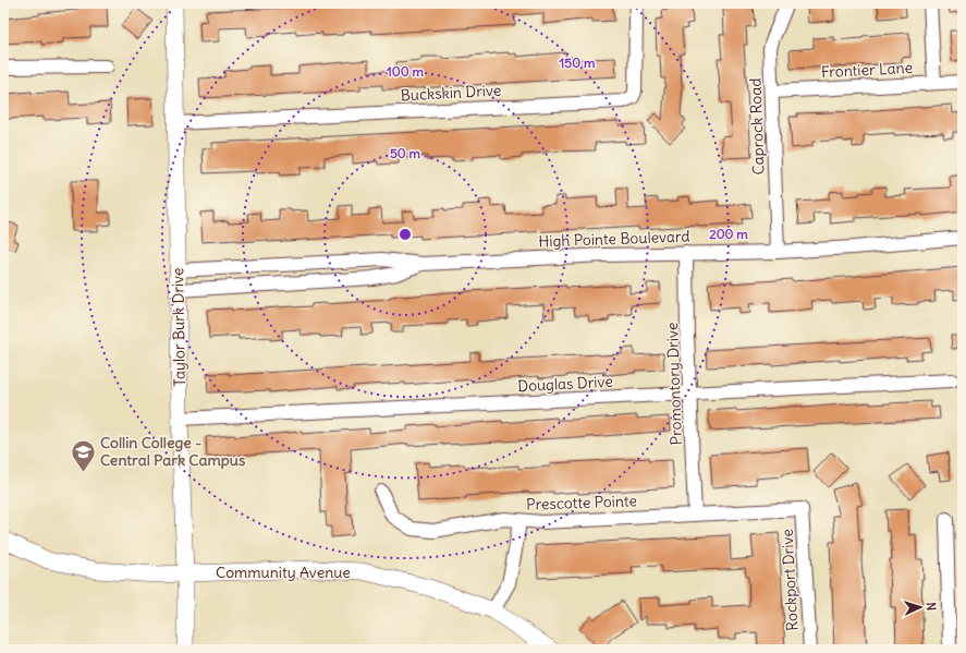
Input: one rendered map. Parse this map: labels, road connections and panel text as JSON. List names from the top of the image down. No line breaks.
{"streets":{"street":["Frontier Lane","Buckskin Drive","Caprock Road","High Pointe Boulevard","Taylor Burk Drive","Douglas Drive","Promontory Drive","Prescotte Pointe","Community Avenue","Rockport Drive"]},"crossings":[["Frontier Lane","Caprock Road"],["Buckskin Drive","Taylor Burk Drive"],["Caprock Road","High Pointe Boulevard"],["High Pointe Boulevard","Taylor Burk Drive"],["High Pointe Boulevard","Promontory Drive"],["Taylor Burk Drive","Douglas Drive"],["Taylor Burk Drive","Community Avenue"],["Douglas Drive","Promontory Drive"],["Promontory Drive","Prescotte Pointe"],["Prescotte Pointe","Rockport Drive"]],"places":{"school or university":["Collin College - Central Park Campus"]},"north":"right","rings":["150 m","100 m","50 m","200 m"]}
